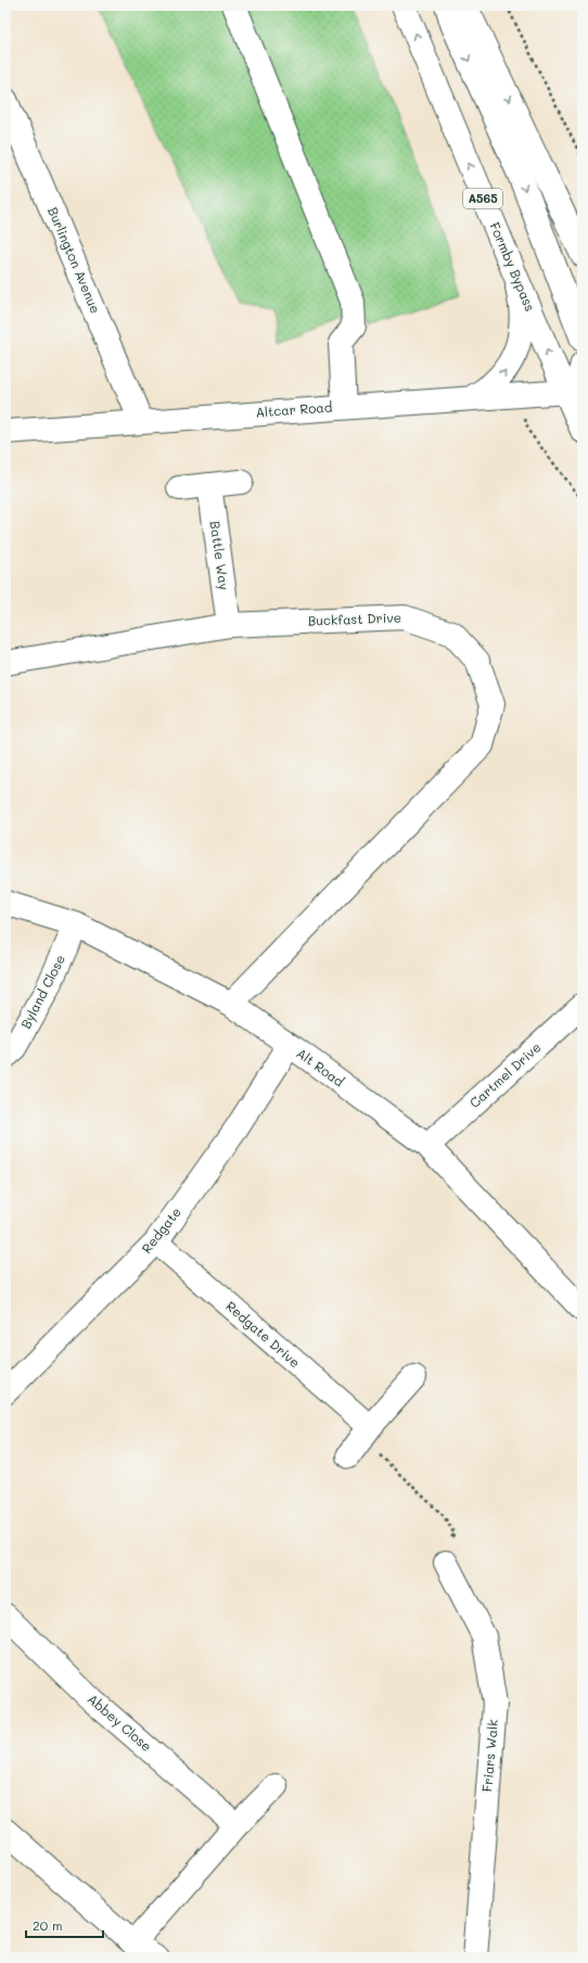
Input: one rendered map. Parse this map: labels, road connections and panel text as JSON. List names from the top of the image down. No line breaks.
{"streets":{"main road":["A565","Burlington Avenue","Formby Bypass","Altcar Road","Battle Way","Buckfast Drive","Byland Close","Alt Road","Cartmel Drive","Redgate","Redgate Drive","Abbey Close","Friars Walk"]},"crossings":[["Burlington Avenue","Altcar Road"],["Formby Bypass","Altcar Road"],["Battle Way","Buckfast Drive"],["Buckfast Drive","Alt Road"],["Byland Close","Alt Road"],["Alt Road","Cartmel Drive"],["Alt Road","Redgate"],["Redgate","Redgate Drive"]],"scale_bar":"20 m"}
